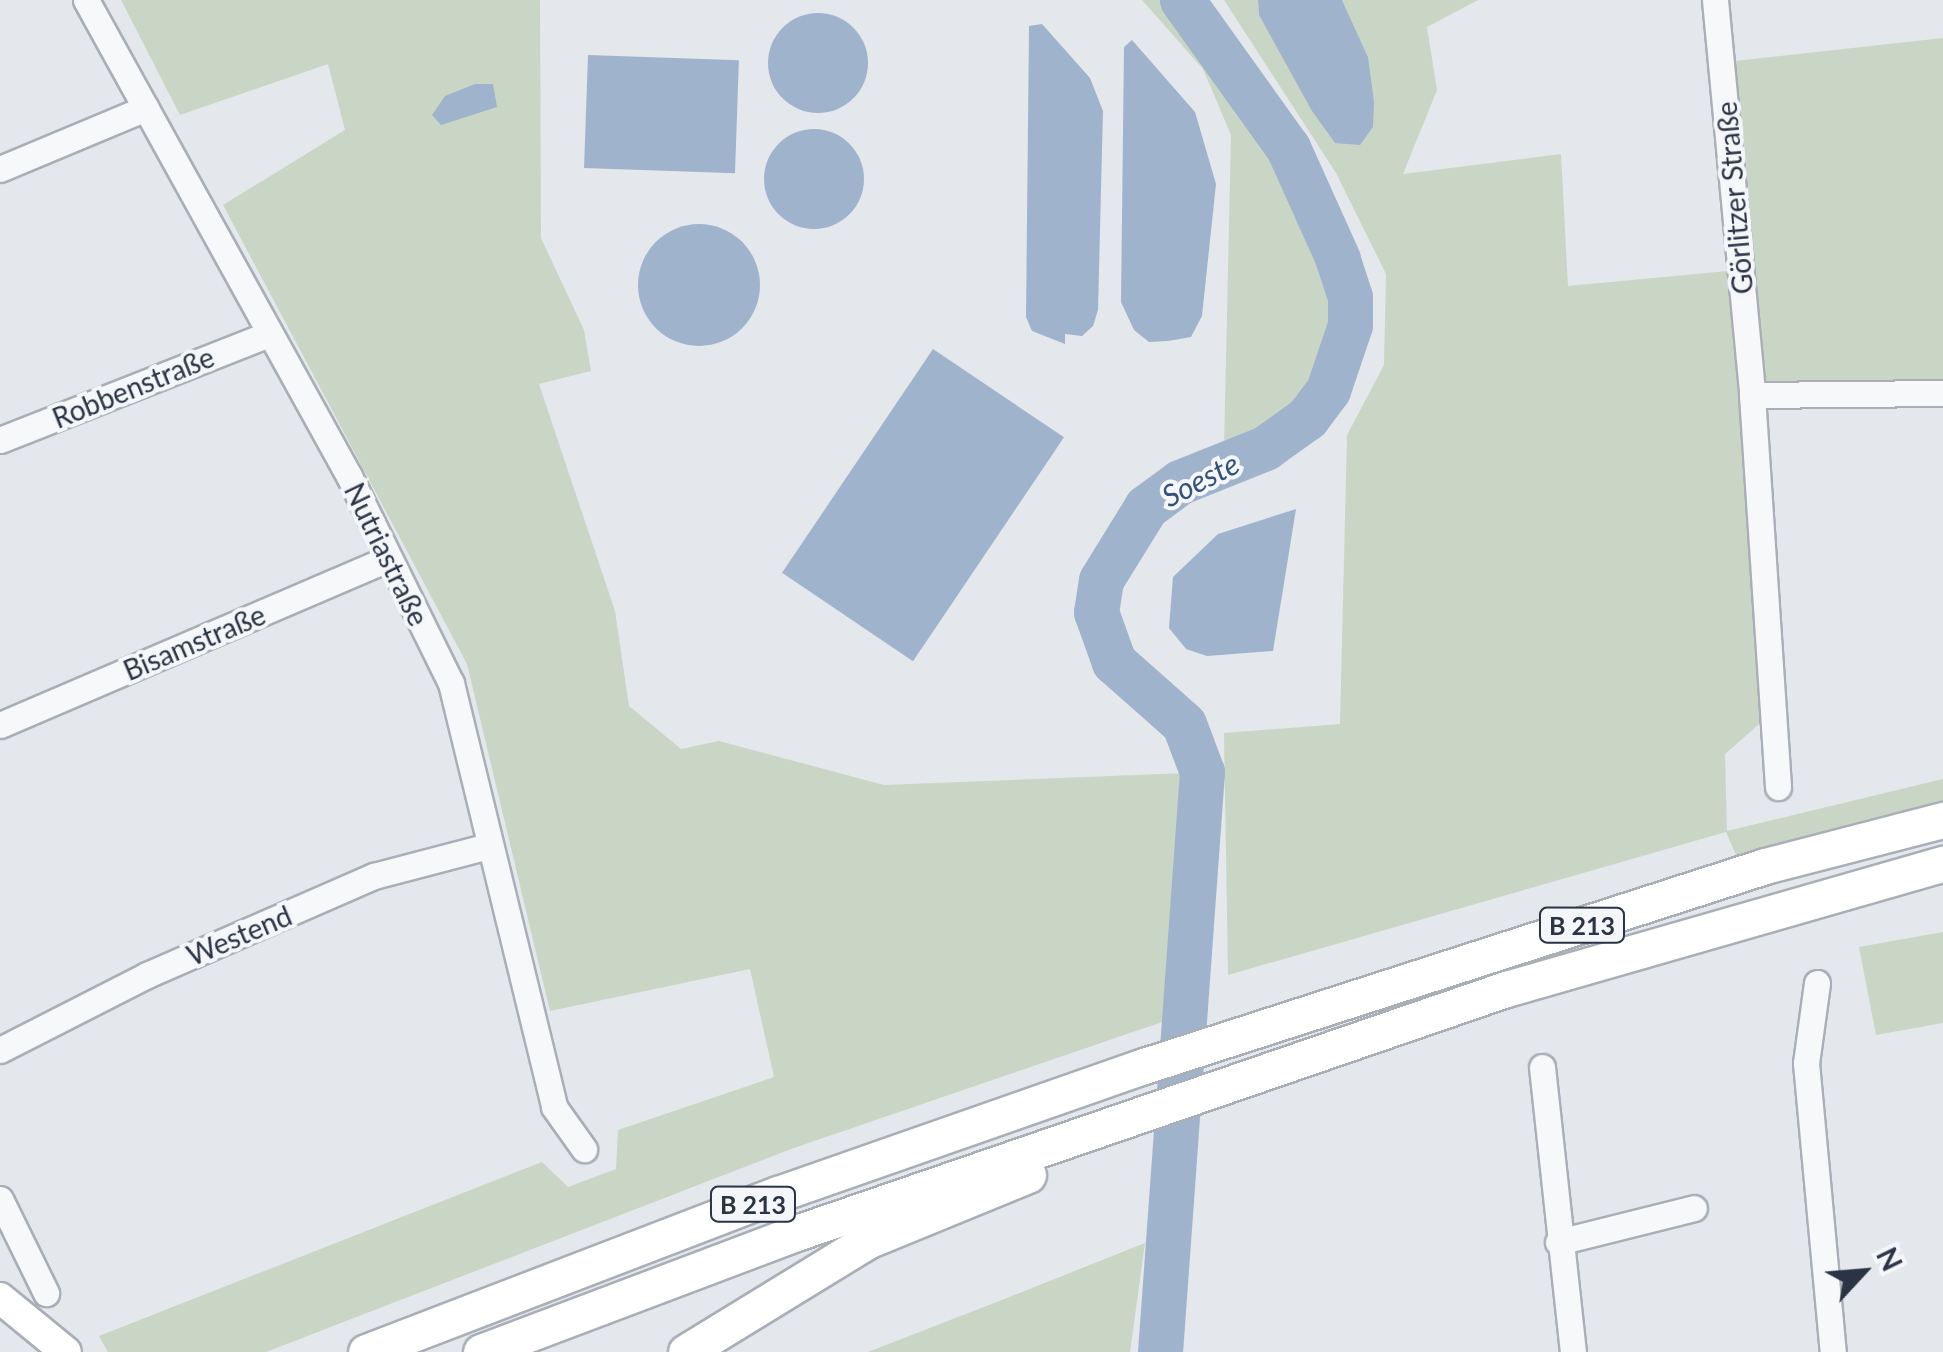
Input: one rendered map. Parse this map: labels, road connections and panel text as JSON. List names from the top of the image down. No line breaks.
{"streets":{"highway":["B 213"],"street":["Görlitzer Straße","Robbenstraße","Nutriastraße","Bisamstraße","Westend"]},"crossings":[["Robbenstraße","Nutriastraße"],["Nutriastraße","Bisamstraße"],["Nutriastraße","Westend"]],"water":["Soeste"],"north":"top right"}
